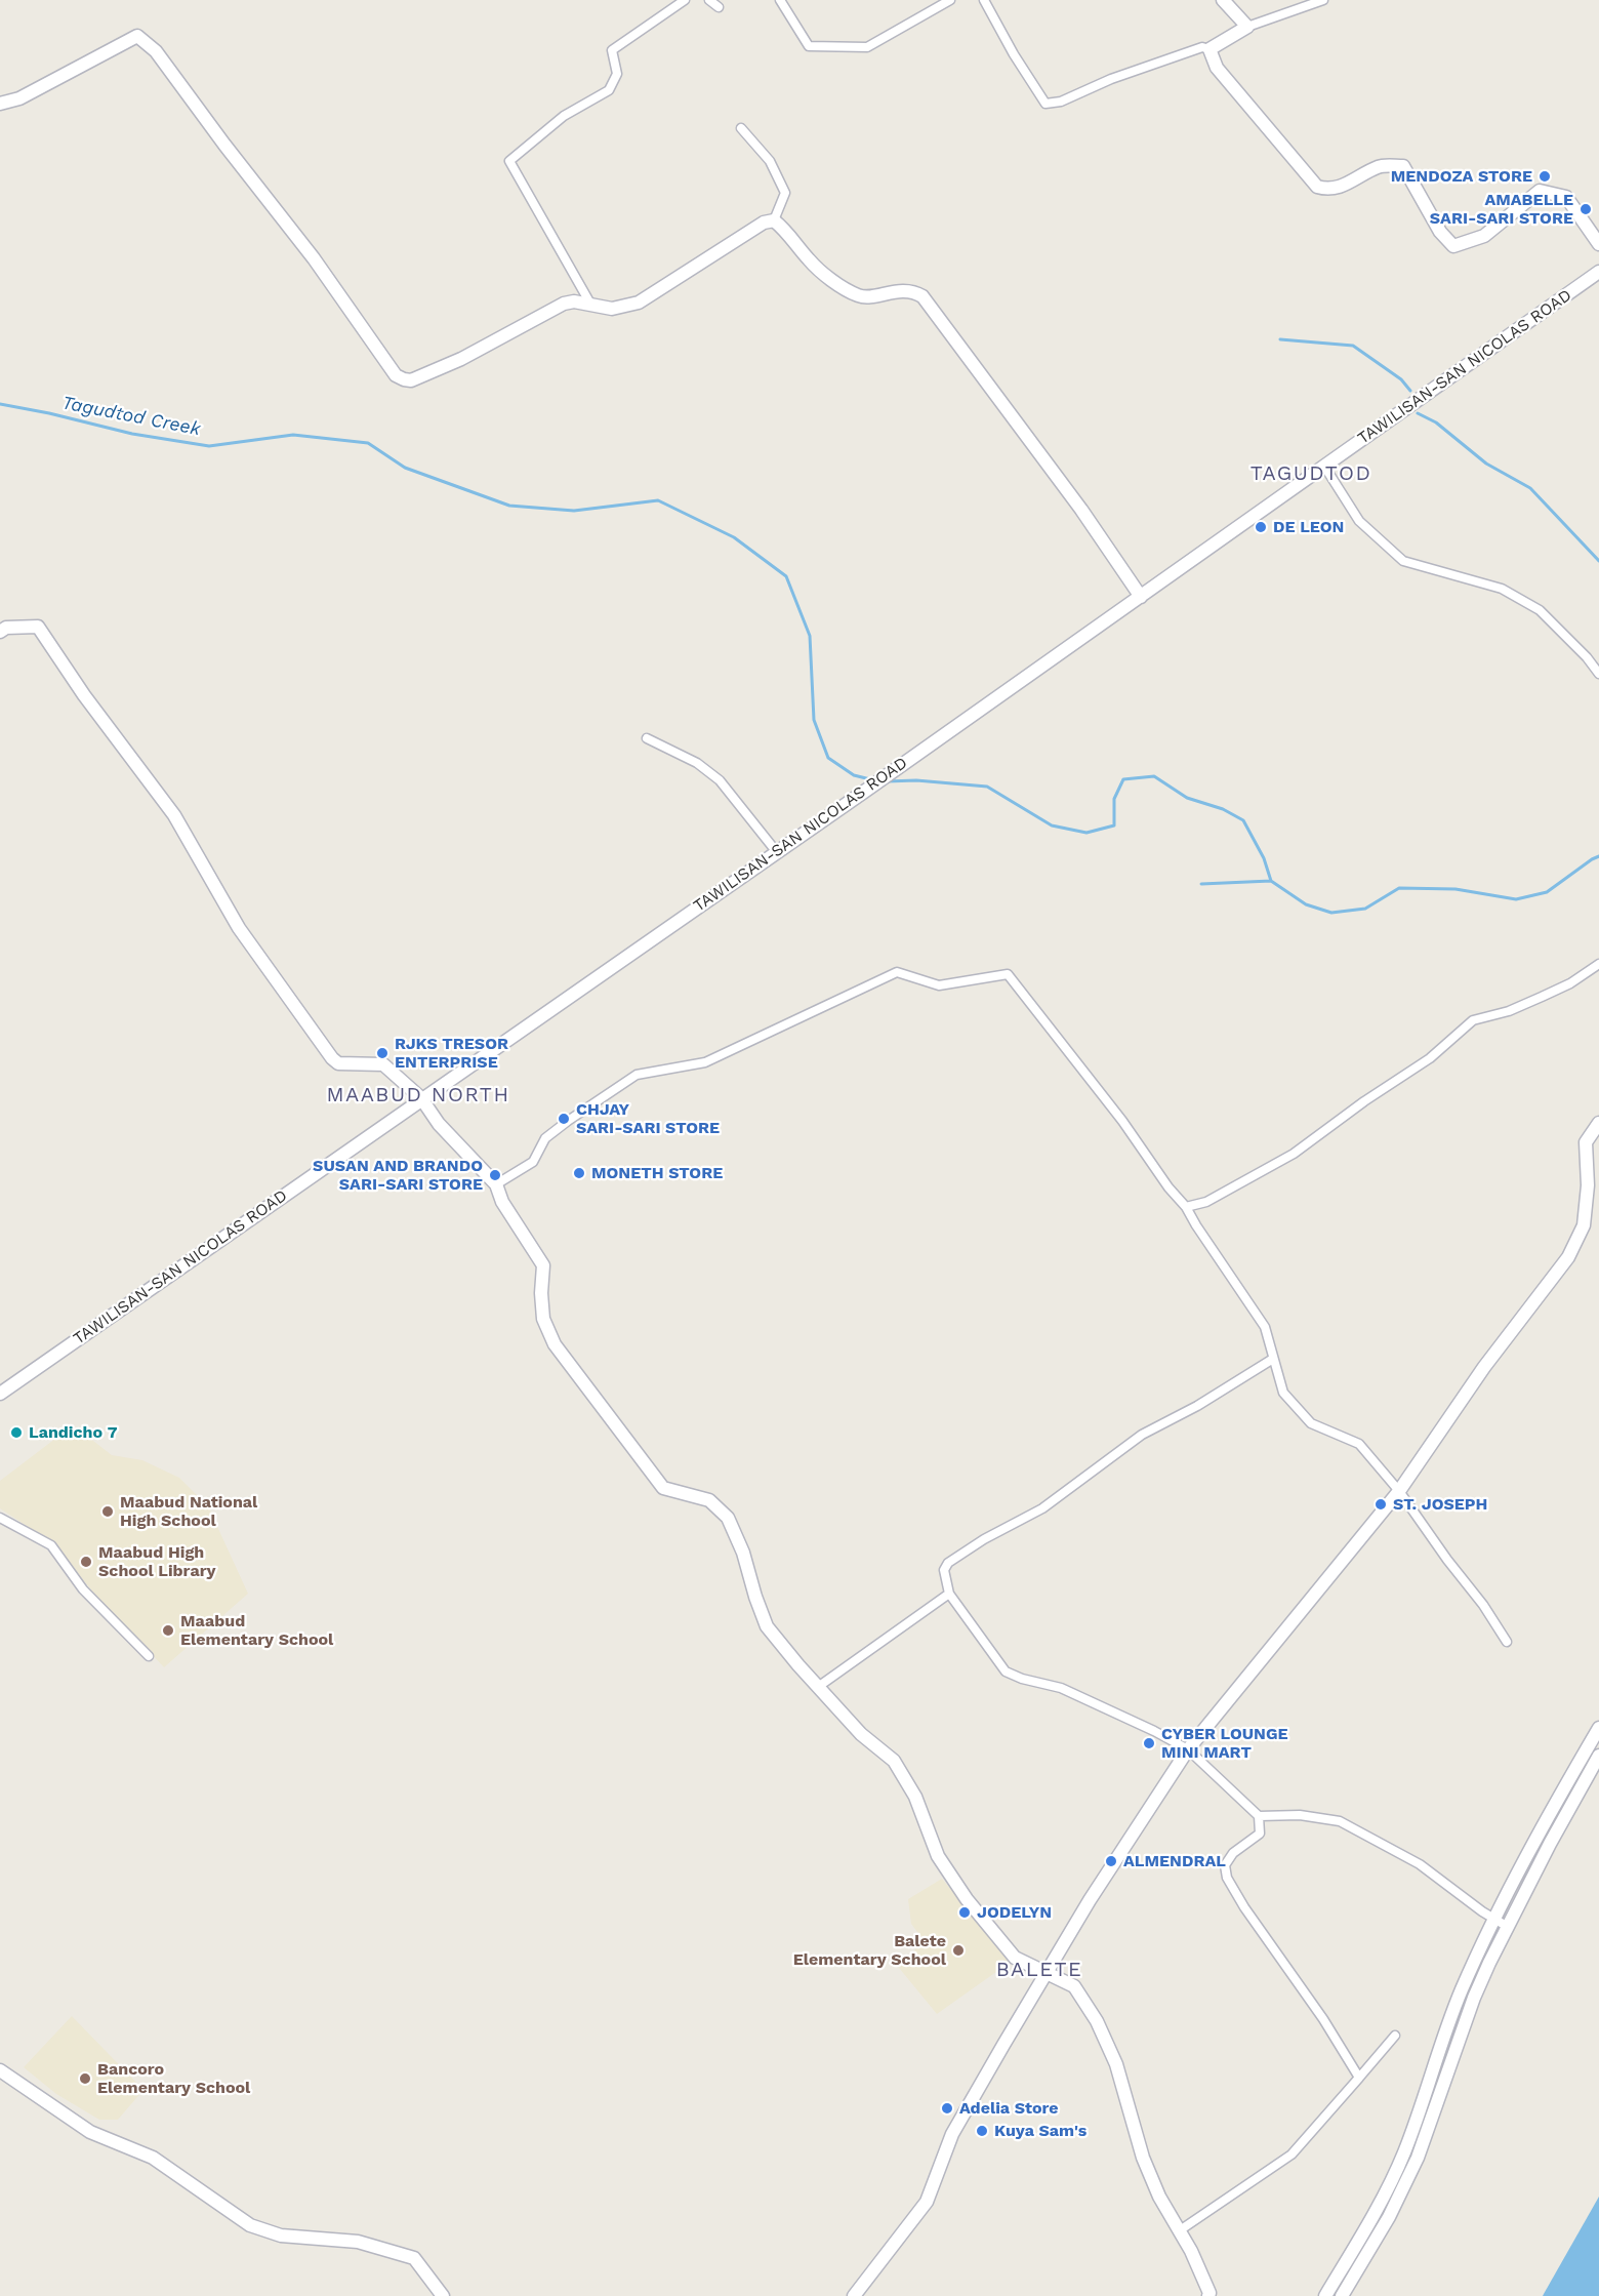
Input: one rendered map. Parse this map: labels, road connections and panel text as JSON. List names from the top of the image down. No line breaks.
{"streets":{"street":["TAWILISAN-SAN NICOLAS ROAD"]},"districts":["TAGUDTOD","MAABUD NORTH","BALETE"],"water":["Tagudtod Creek"],"places":["MENDOZA STORE","AMABELLE SARI-SARI STORE","DE LEON","RJKS TRESOR ENTERPRISE","CHJAY SARI-SARI STORE","MONETH STORE","SUSAN AND BRANDO SARI-SARI STORE","Landicho 7","ST. JOSEPH","Maabud National High School","Maabud High School Library","Maabud Elementary School","CYBER LOUNGE MINI MART","ALMENDRAL","JODELYN","Balete Elementary School","Bancoro Elementary School","Adelia Store","Kuya Sam's"]}
